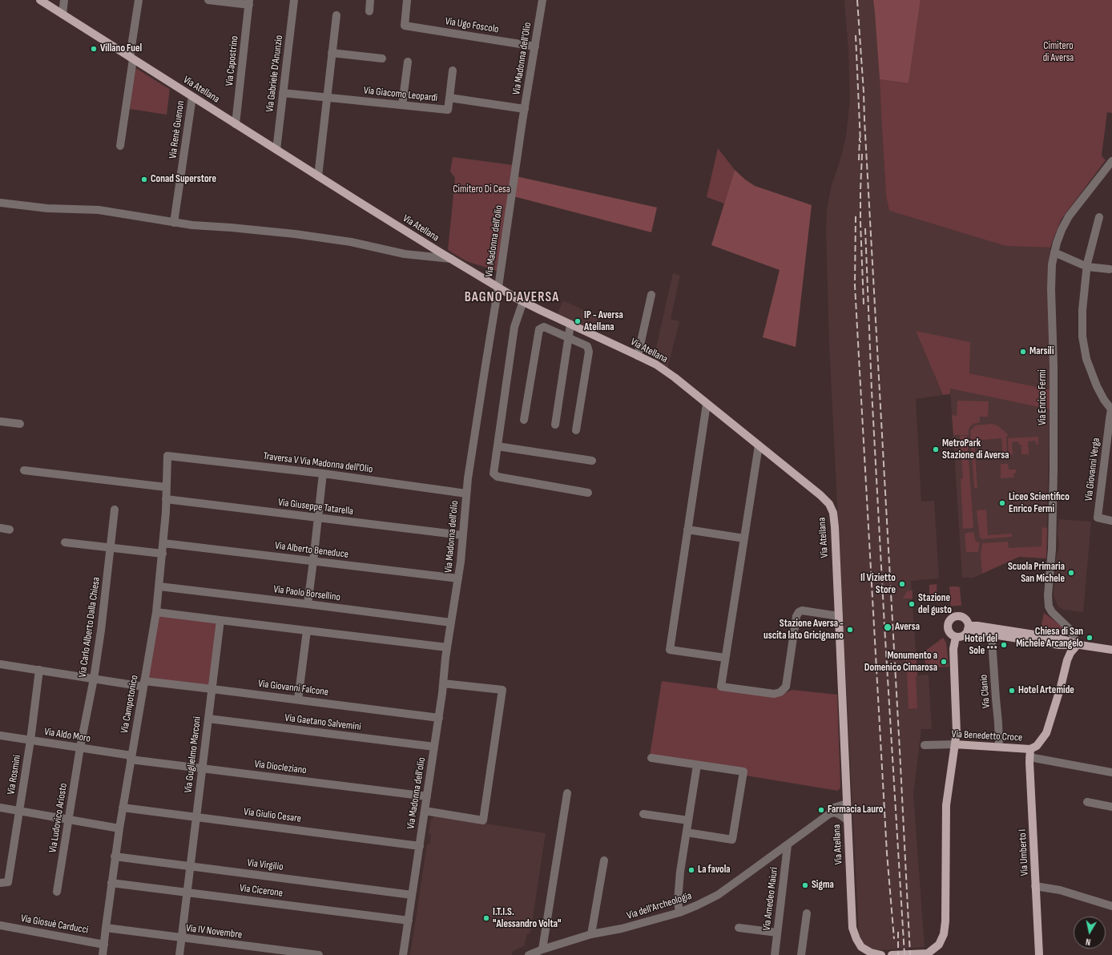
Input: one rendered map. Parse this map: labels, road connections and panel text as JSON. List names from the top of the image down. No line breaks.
{"streets":{"main road":["Via Atellana","Via Benedetto Croce","Via Umberto I"],"street":["Via Ugo Foscolo","Via Madonna dell'Olio","Via Capostrino","Via Gabriele D'Anunzio","Via Giacomo Leopardi","Via Renè Guenon","Via Madonna dell'olio","Via Enrico Fermi","Traversa V Via Madonna dell'Olio","Via Giovanni Verga","Via Giuseppe Tatarella","Via Alberto Beneduce","Via Paolo Borsellino","Via Carlo Alberto Dalla Chiesa","Via Giovanni Falcone","Via Clanio","Via Campotonico","Via Gaetano Salvemini","Via Aldo Moro","Via Guglielmo Marconi","Via Diocleziano","Via Rosmini","Via Giulio Cesare","Via Ludovico Ariosto","Via Virgilio","Via Cicerone","Via Amedeo Maiuri","Via dell'Archeologia","Via Giosuè Carducci","Via IV Novembre"]},"crossings":[["Via Ugo Foscolo","Via Madonna dell'Olio"],["Via Madonna dell'Olio","Via Giacomo Leopardi"],["Via Madonna dell'Olio","Via Madonna dell'olio"],["Via Capostrino","Via Atellana"],["Via Gabriele D'Anunzio","Via Atellana"],["Via Gabriele D'Anunzio","Via Giacomo Leopardi"],["Via Atellana","Via Renè Guenon"],["Via Atellana","Via Madonna dell'olio"],["Via Atellana","Via dell'Archeologia"],["Via Madonna dell'olio","Traversa V Via Madonna dell'Olio"],["Via Madonna dell'olio","Via Giuseppe Tatarella"],["Via Madonna dell'olio","Via Alberto Beneduce"],["Via Madonna dell'olio","Via Paolo Borsellino"],["Via Madonna dell'olio","Via Giovanni Falcone"],["Via Madonna dell'olio","Via Gaetano Salvemini"],["Via Madonna dell'olio","Via Diocleziano"],["Via Madonna dell'olio","Via Giulio Cesare"],["Via Madonna dell'olio","Via Virgilio"],["Via Madonna dell'olio","Via Cicerone"],["Via Enrico Fermi","Via Benedetto Croce"],["Traversa V Via Madonna dell'Olio","Via Campotonico"],["Via Giuseppe Tatarella","Via Campotonico"],["Via Alberto Beneduce","Via Campotonico"],["Via Paolo Borsellino","Via Campotonico"],["Via Carlo Alberto Dalla Chiesa","Via Giovanni Falcone"],["Via Carlo Alberto Dalla Chiesa","Via Aldo Moro"],["Via Carlo Alberto Dalla Chiesa","Via Ludovico Ariosto"],["Via Giovanni Falcone","Via Campotonico"],["Via Giovanni Falcone","Via Guglielmo Marconi"],["Via Giovanni Falcone","Via Rosmini"],["Via Clanio","Via Benedetto Croce"],["Via Campotonico","Via Aldo Moro"],["Via Campotonico","Via Diocleziano"],["Via Campotonico","Via Giulio Cesare"],["Via Campotonico","Via Virgilio"],["Via Campotonico","Via Cicerone"],["Via Campotonico","Via Giosuè Carducci"],["Via Campotonico","Via IV Novembre"],["Via Gaetano Salvemini","Via Guglielmo Marconi"],["Via Aldo Moro","Via Diocleziano"],["Via Aldo Moro","Via Rosmini"],["Via Aldo Moro","Via Ludovico Ariosto"],["Via Benedetto Croce","Via Umberto I"],["Via Guglielmo Marconi","Via Diocleziano"],["Via Guglielmo Marconi","Via Giulio Cesare"],["Via Guglielmo Marconi","Via Virgilio"],["Via Guglielmo Marconi","Via Cicerone"],["Via Guglielmo Marconi","Via IV Novembre"],["Via Amedeo Maiuri","Via dell'Archeologia"]],"districts":["BAGNO D'AVERSA"],"parks":["Cimitero di Aversa","Cimitero Di Cesa"],"places":["Villano Fuel","Conad Superstore","IP - Aversa Atellana","Marsili","MetroPark Stazione di Aversa","Liceo Scientifico Enrico Fermi","Scuola Primaria San Michele","Il Vizietto Store","Stazione del gusto","Aversa","Stazione Aversa - uscita lato Gricignano","Chiesa di San Michele Arcangelo","Hotel del Sole ***","Monumento a Domenico Cimarosa","Hotel Artemide","Farmacia Lauro","La favola","Sigma","I.T.I.S. \"Alessandro Volta\""],"north":"bottom"}
